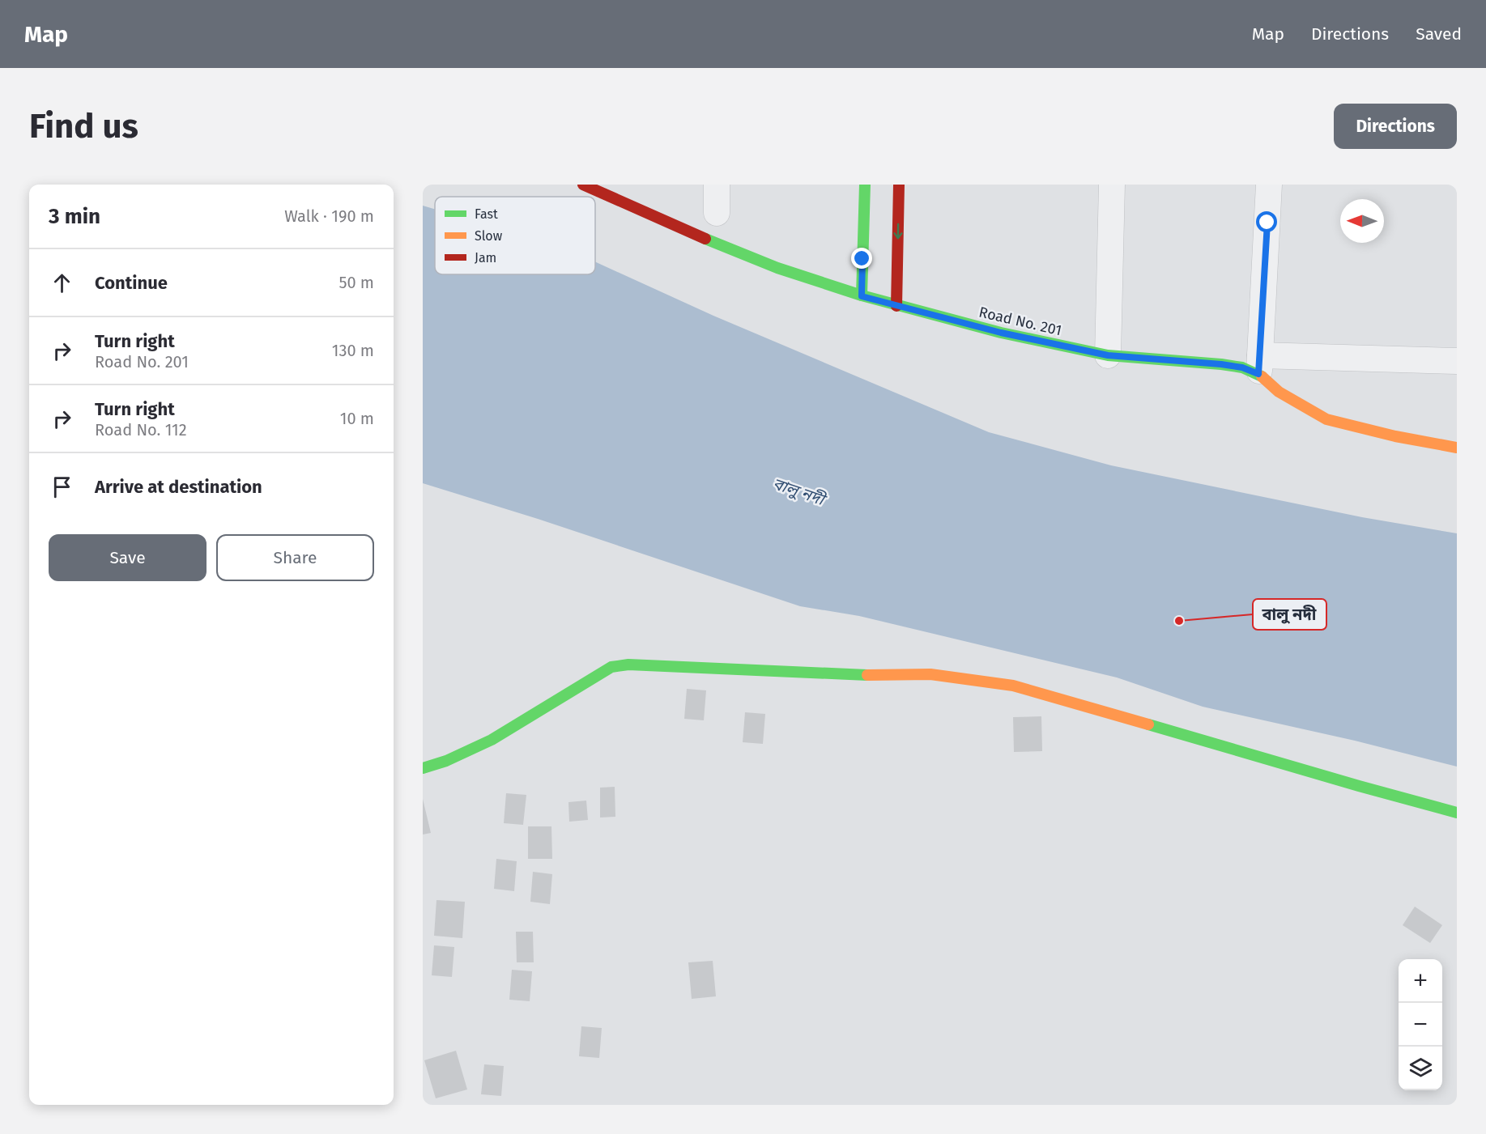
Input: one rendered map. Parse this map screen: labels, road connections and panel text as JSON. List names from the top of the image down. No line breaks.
{"streets":{"street":["Road No. 201"]},"water":["বালু নদী"],"places":["বালু নদী"],"legend":["Fast","Slow","Jam"],"north":"left","page":{"header":"Map","nav":["Map","Directions","Saved"],"buttons":["Directions",["Save","Share"]],"title":"Find us","heading":["3 min","Walk · 190 m"],"list":[["Continue","50 m"],["Turn right","Road No. 201","130 m"],["Turn right","Road No. 112","10 m"],"Arrive at destination"],"map_buttons":["+","−"]}}
